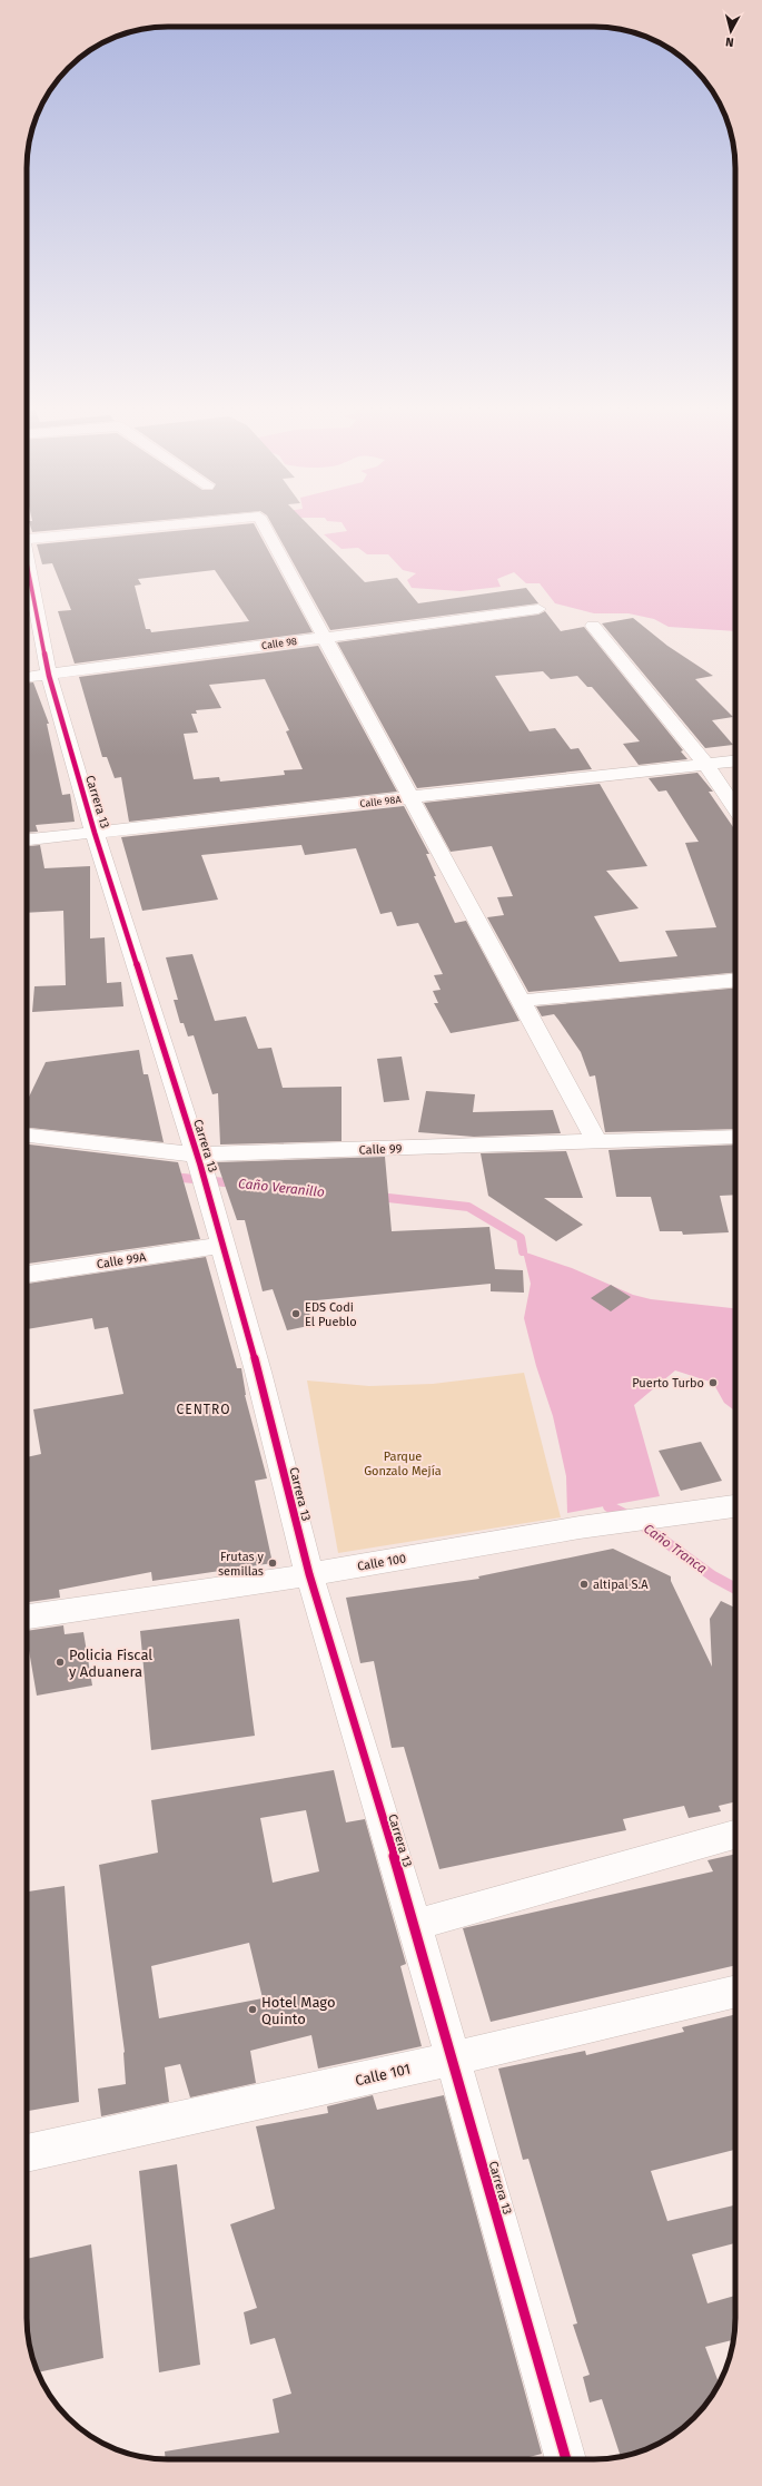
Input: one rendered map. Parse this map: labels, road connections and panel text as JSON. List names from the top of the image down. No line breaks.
{"streets":{"street":["Calle 98","Carrera 13","Calle 98A","Calle 99","Calle 99A","Calle 100","Calle 101"]},"crossings":[["Calle 98","Carrera 13"],["Carrera 13","Calle 98A"],["Carrera 13","Calle 99"],["Carrera 13","Calle 99A"],["Carrera 13","Calle 100"],["Carrera 13","Calle 101"]],"districts":["CENTRO"],"water":["Caño Veranillo","Caño Tranca"],"parks":["Parque Gonzalo Mejía"],"places":["EDS Codi El Pueblo","Puerto Turbo","Frutas y semillas","altipal S.A","Policia Fiscal y Aduanera","Hotel Mago Quinto"],"north":"bottom"}
